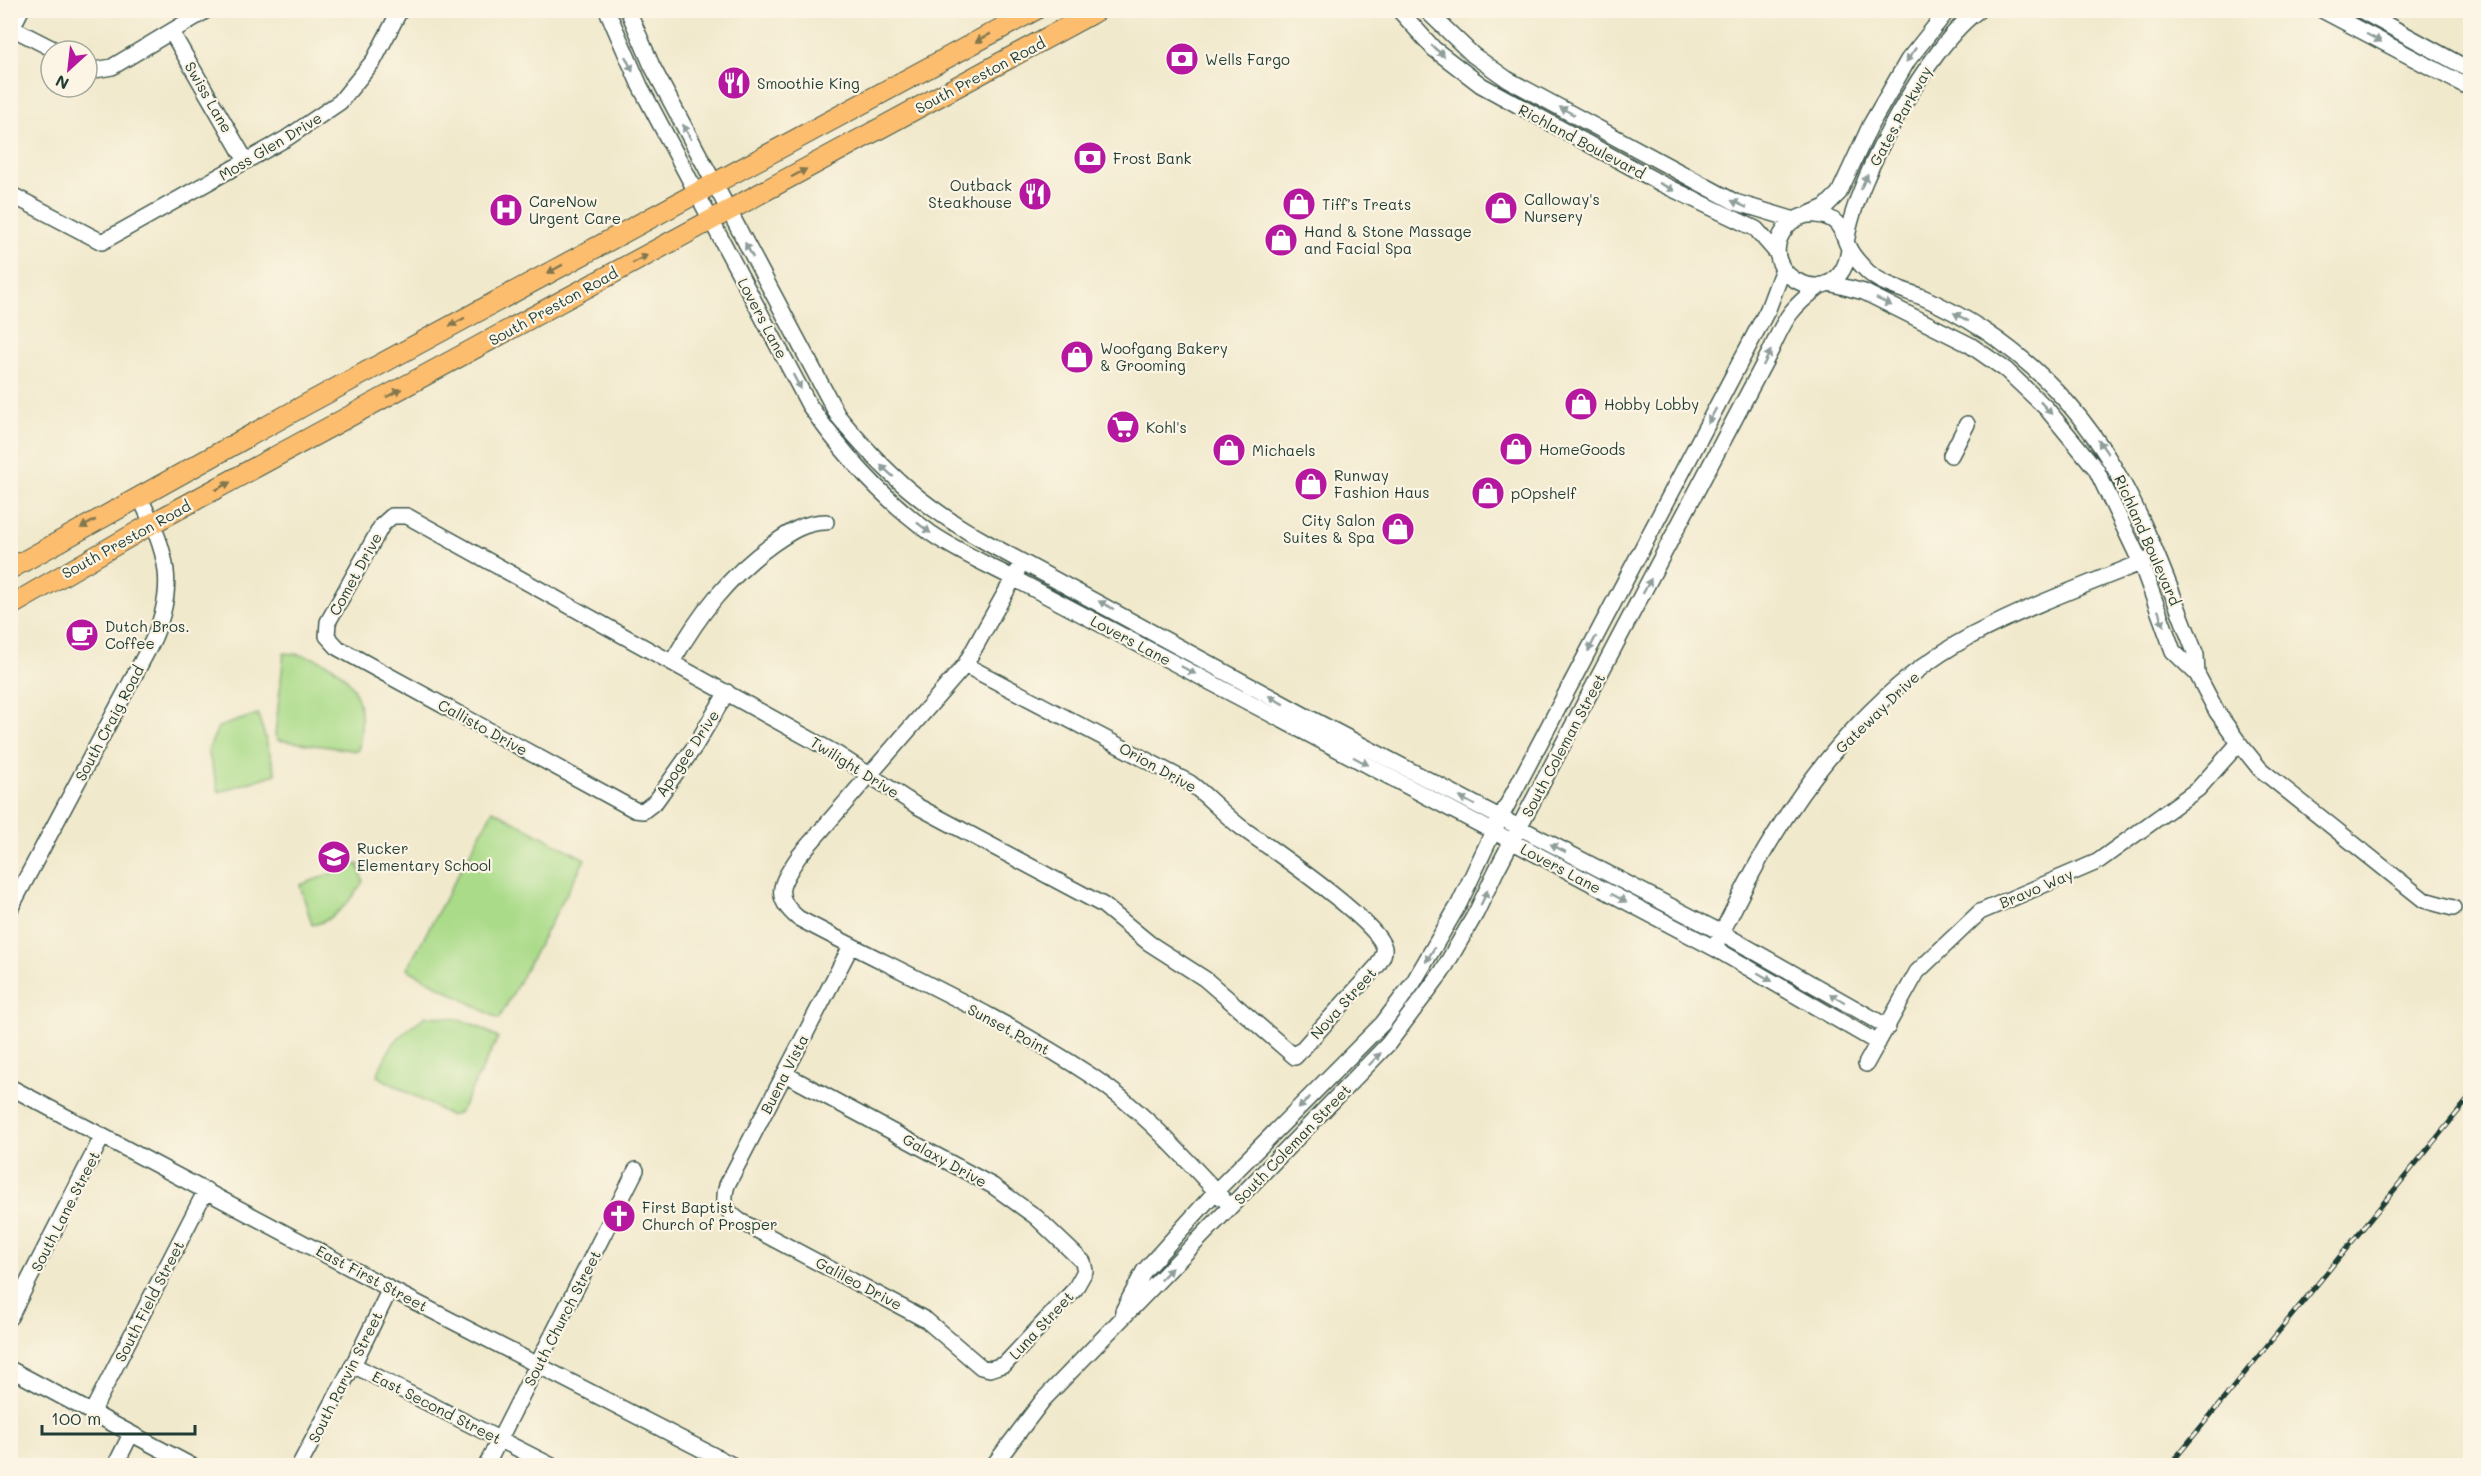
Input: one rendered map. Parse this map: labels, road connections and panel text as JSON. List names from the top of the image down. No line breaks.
{"streets":{"main road":["South Preston Road"],"street":["Swiss Lane","Gates Parkway","Richland Boulevard","Moss Glen Drive","Lovers Lane","Comet Drive","Gateway Drive","South Craig Road","Callisto Drive","South Coleman Street","Apogee Drive","Twilight Drive","Orion Drive","Bravo Way","Nova Street","Sunset Point","Buena Vista","Galaxy Drive","South Lane Street","East First Street","Galileo Drive","South Field Street","South Church Street","Luna Street","South Parvin Street","East Second Street"]},"crossings":[["South Preston Road","Lovers Lane"],["South Preston Road","South Craig Road"],["Swiss Lane","Moss Glen Drive"],["Gates Parkway","Richland Boulevard"],["Gates Parkway","South Coleman Street"],["Richland Boulevard","Gateway Drive"],["Richland Boulevard","South Coleman Street"],["Richland Boulevard","Bravo Way"],["Lovers Lane","Gateway Drive"],["Lovers Lane","South Coleman Street"],["Lovers Lane","Bravo Way"],["Comet Drive","Callisto Drive"],["Comet Drive","Twilight Drive"],["Callisto Drive","Apogee Drive"],["South Coleman Street","Sunset Point"],["Apogee Drive","Twilight Drive"],["Twilight Drive","Nova Street"],["Twilight Drive","Sunset Point"],["Orion Drive","Nova Street"],["Sunset Point","Buena Vista"],["Buena Vista","Galaxy Drive"],["Buena Vista","Galileo Drive"],["Galaxy Drive","Luna Street"],["South Lane Street","East First Street"],["East First Street","South Field Street"],["East First Street","South Church Street"],["East First Street","South Parvin Street"],["Galileo Drive","Luna Street"],["South Church Street","East Second Street"],["South Parvin Street","East Second Street"]],"places":{"bank":["Wells Fargo","Frost Bank"],"restaurant":["Smoothie King","Outback Steakhouse"],"shop":["Tiff’s Treats","Calloway's Nursery","Hand & Stone Massage and Facial Spa","Woofgang Bakery & Grooming","Hobby Lobby","HomeGoods","Michaels","Runway Fashion Haus","pOpshelf","City Salon Suites & Spa"],"hospital":["CareNow Urgent Care"],"supermarket":["Kohl's"],"cafe":["Dutch Bros. Coffee"],"school or university":["Rucker Elementary School"],"church":["First Baptist Church of Prosper"]},"scale_bar":"100 m","north":"bottom left"}
